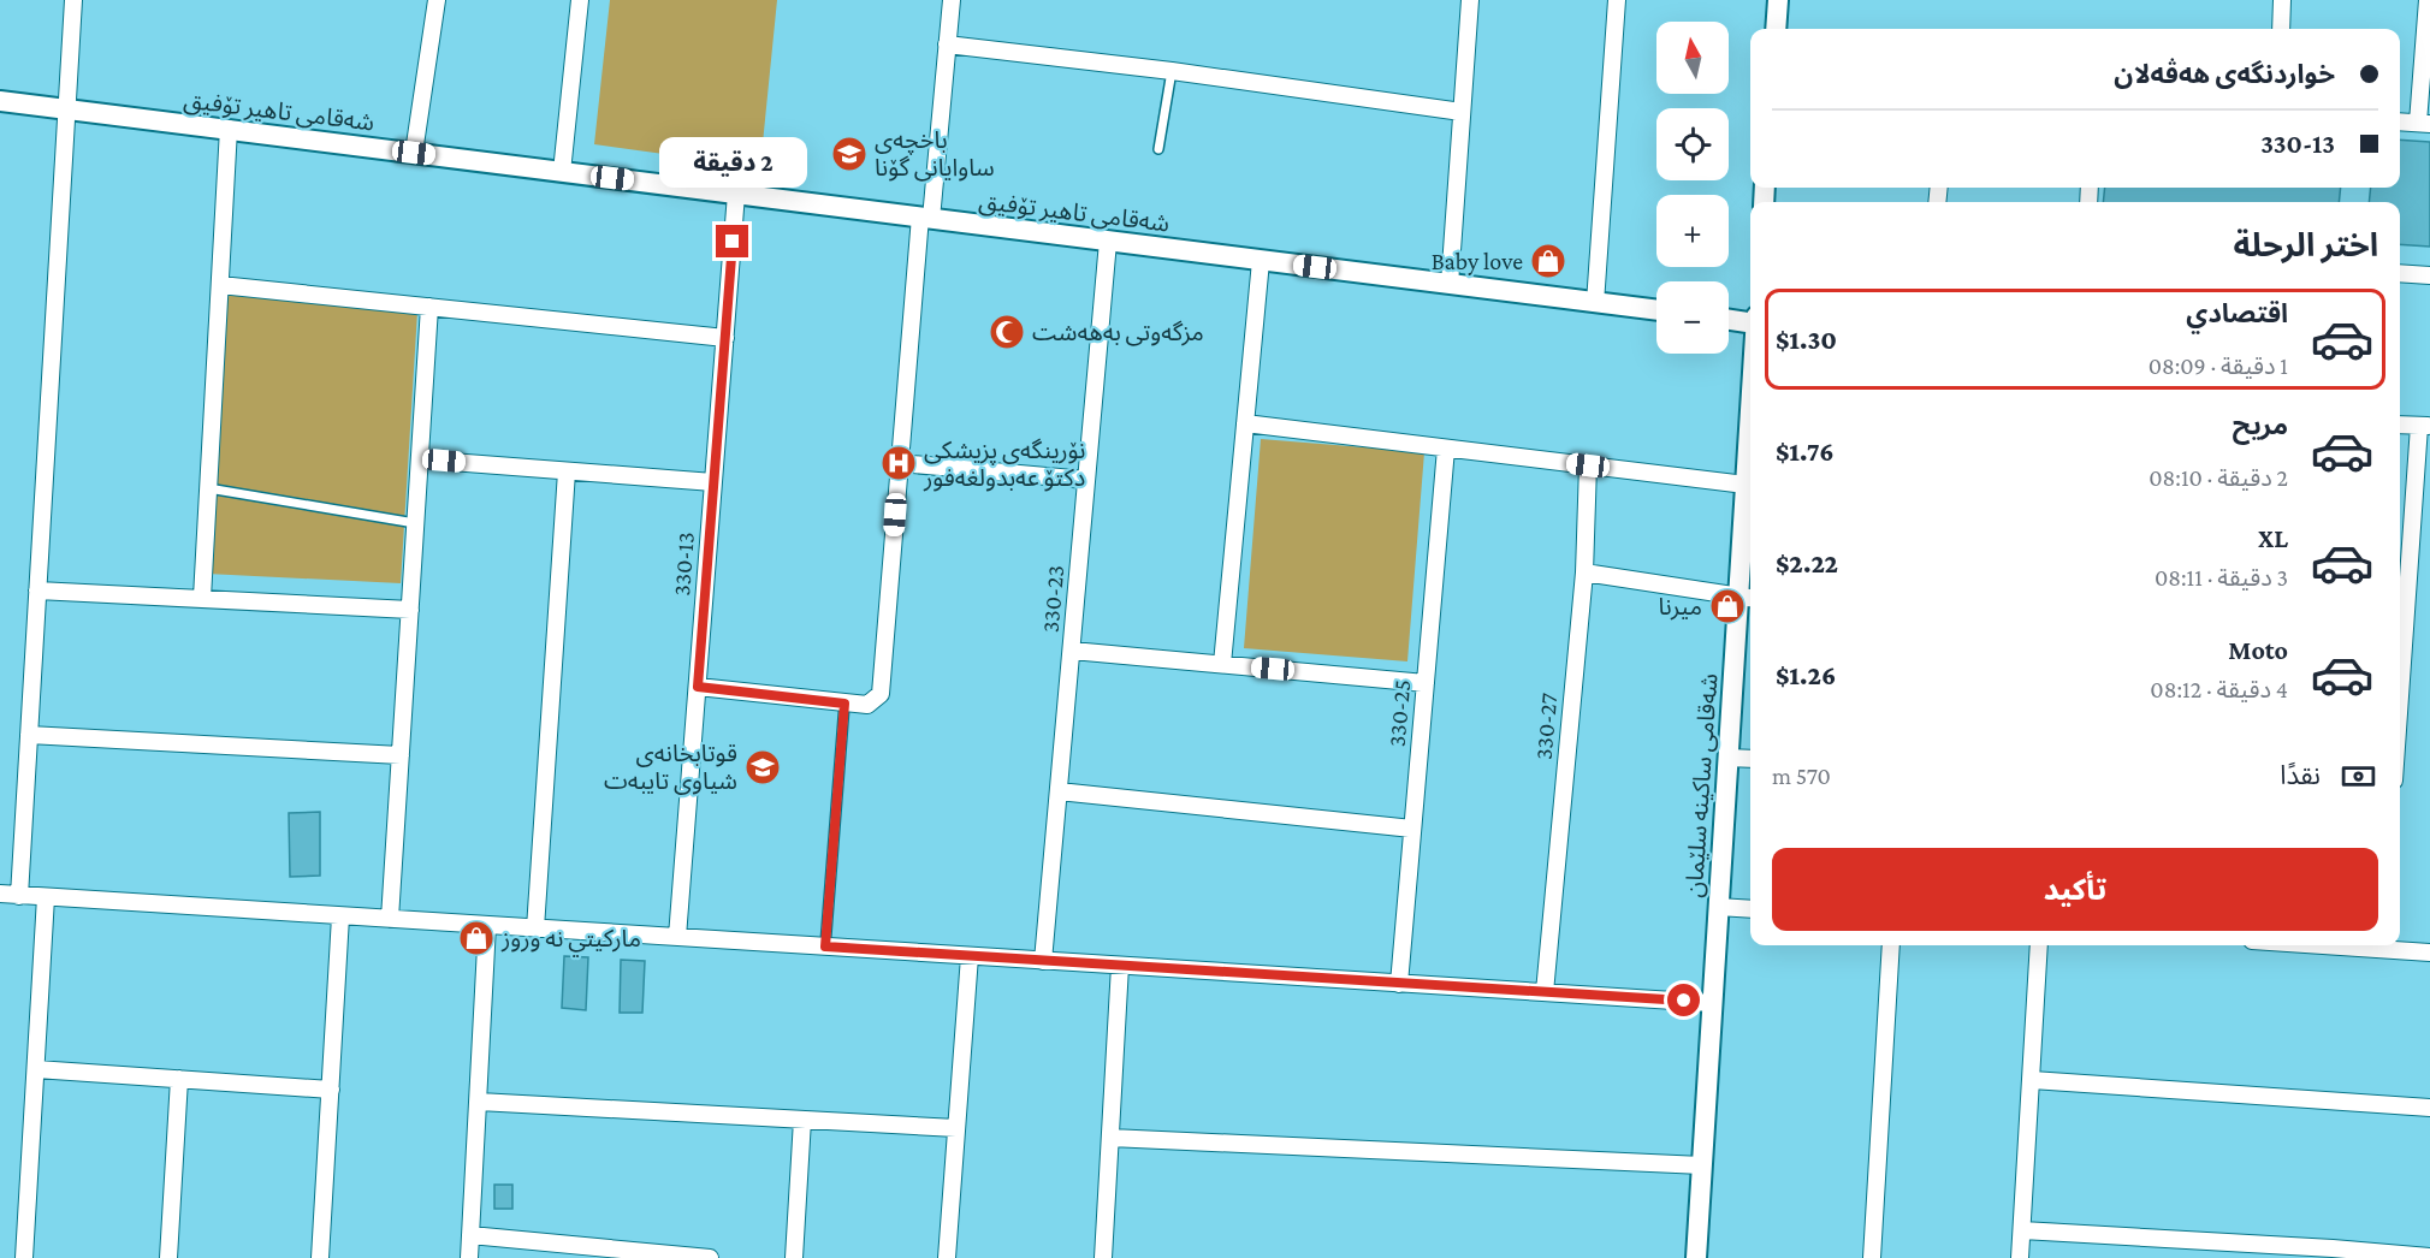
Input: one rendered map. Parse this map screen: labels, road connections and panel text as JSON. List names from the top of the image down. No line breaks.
{"streets":{"street":["شەقامی تاهیر تۆفیق","330-13","330-23","330-25","330-27","شەقامی ساکینە سلێمان"]},"crossings":[["شەقامی تاهیر تۆفیق","330-13"],["شەقامی تاهیر تۆفیق","330-23"]],"places":{"school or university":["باخچەی ساوایانی گۆنا","قوتابخانەی شیاوی تایبەت"],"shop":["Baby love","ميرنا","ماركيتي نه وروز"],"mosque":["مزگەوتی بەهەشت"],"hospital":["نۆرینگەی پزیشکی دکتۆ عەبدولغەفور"]},"north":"top","page":{"map_buttons":["+","−"],"banner":["خواردنگەی هەڤەلان","330-13"],"bubble":"2 دقيقة","heading":"اختر الرحلة","list":[{"name":"اقتصادي","note":"1 دقيقة · 08:09","value":"$1.30"},{"name":"مريح","note":"2 دقيقة · 08:10","value":"$1.76"},{"name":"XL","note":"3 دقيقة · 08:11","value":"$2.22"},{"name":"Moto","note":"4 دقيقة · 08:12","value":"$1.26"}],"pay":["نقدًا","570 m"],"buttons":"تأكيد"}}
